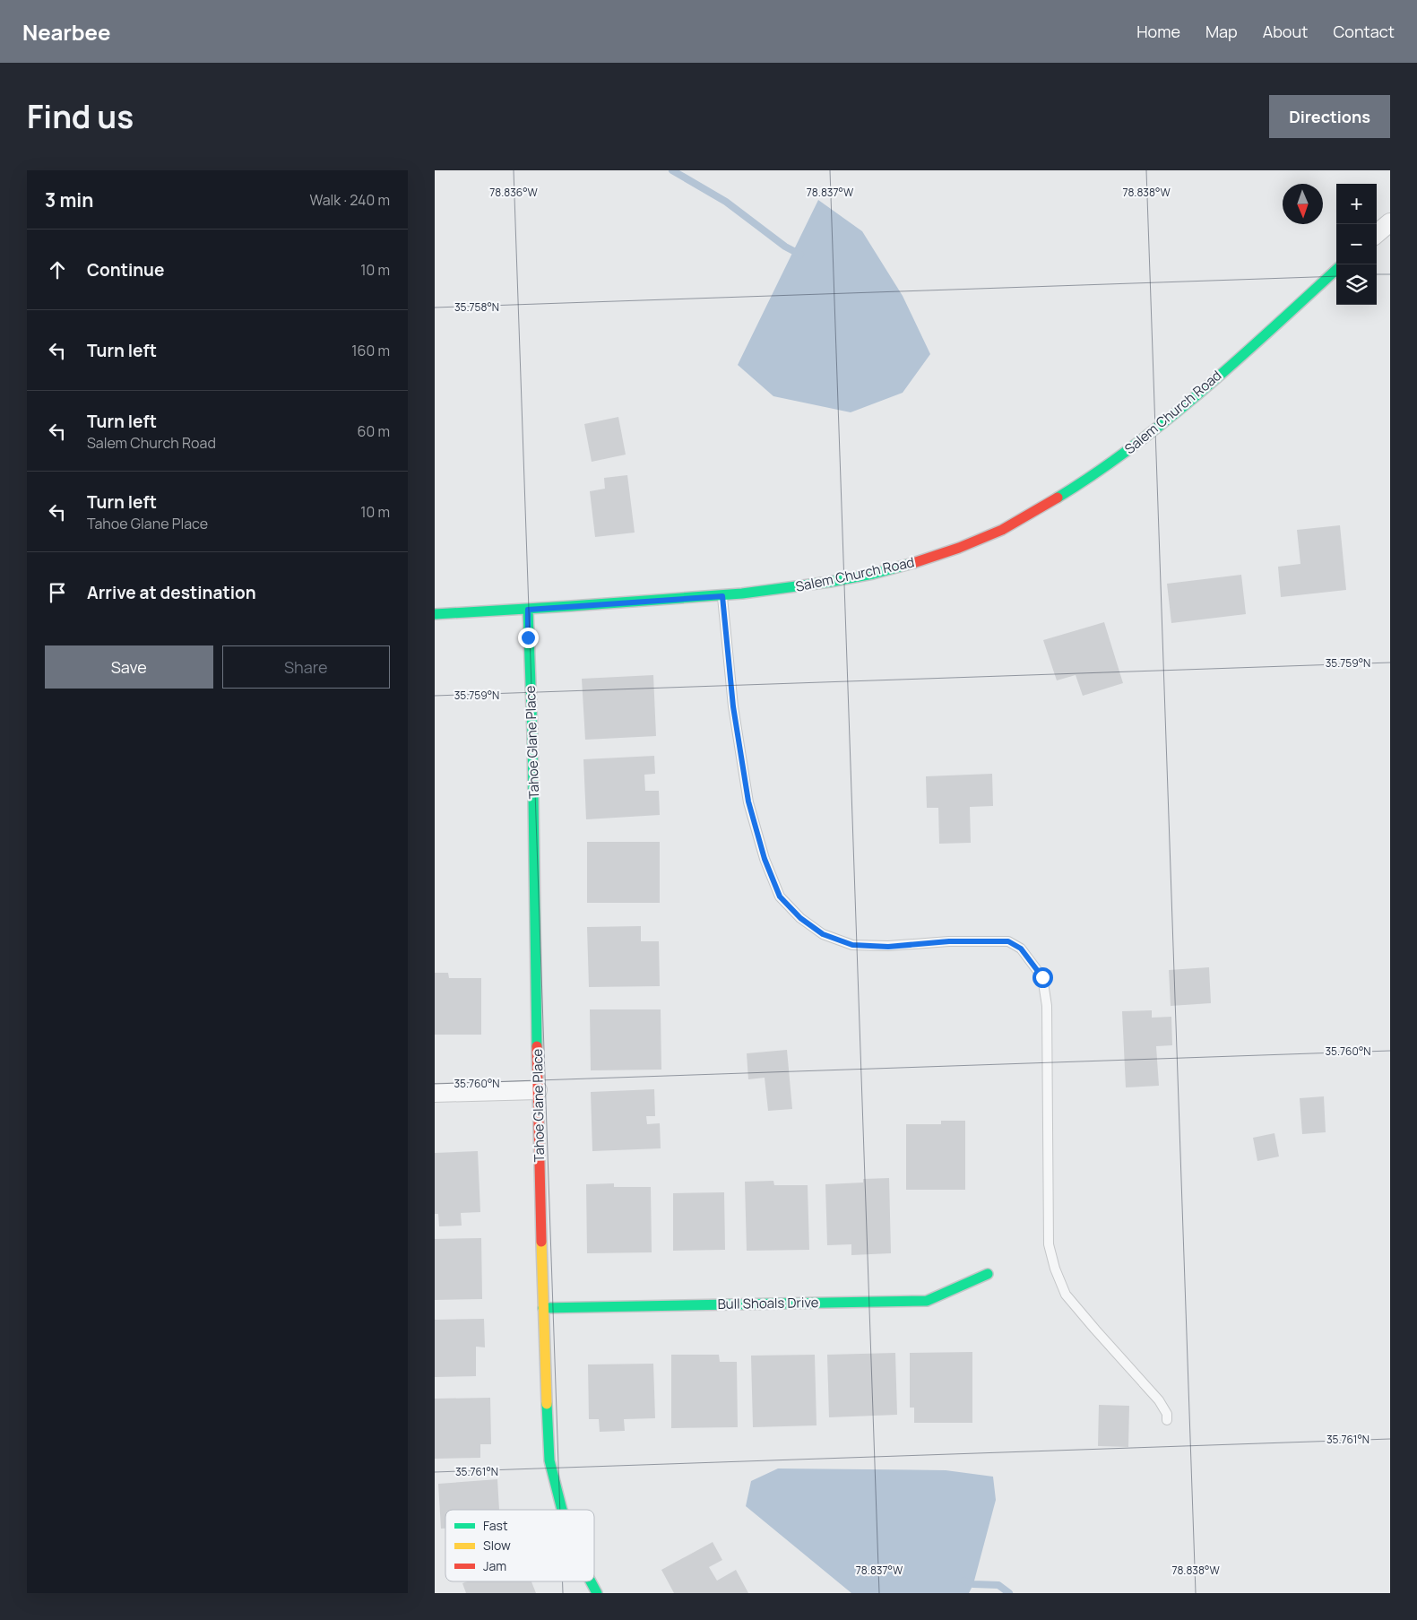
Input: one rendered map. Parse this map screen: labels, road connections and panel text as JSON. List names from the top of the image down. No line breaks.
{"streets":{"street":["Salem Church Road","Tahoe Glane Place","Bull Shoals Drive"]},"crossings":[["Salem Church Road","Tahoe Glane Place"],["Tahoe Glane Place","Bull Shoals Drive"]],"legend":["Fast","Slow","Jam"],"north":"bottom","page":{"header":"Nearbee","nav":["Home","Map","About","Contact"],"title":"Find us","buttons":["Directions",["Save","Share"]],"heading":["3 min","Walk · 240 m"],"map_buttons":["+","−"],"list":[["Continue","10 m"],["Turn left","160 m"],["Turn left","Salem Church Road","60 m"],["Turn left","Tahoe Glane Place","10 m"],"Arrive at destination"]},"coordinates":["78.836°W","78.837°W","78.838°W","35.758°N","35.759°N","35.760°N","35.761°N"]}
